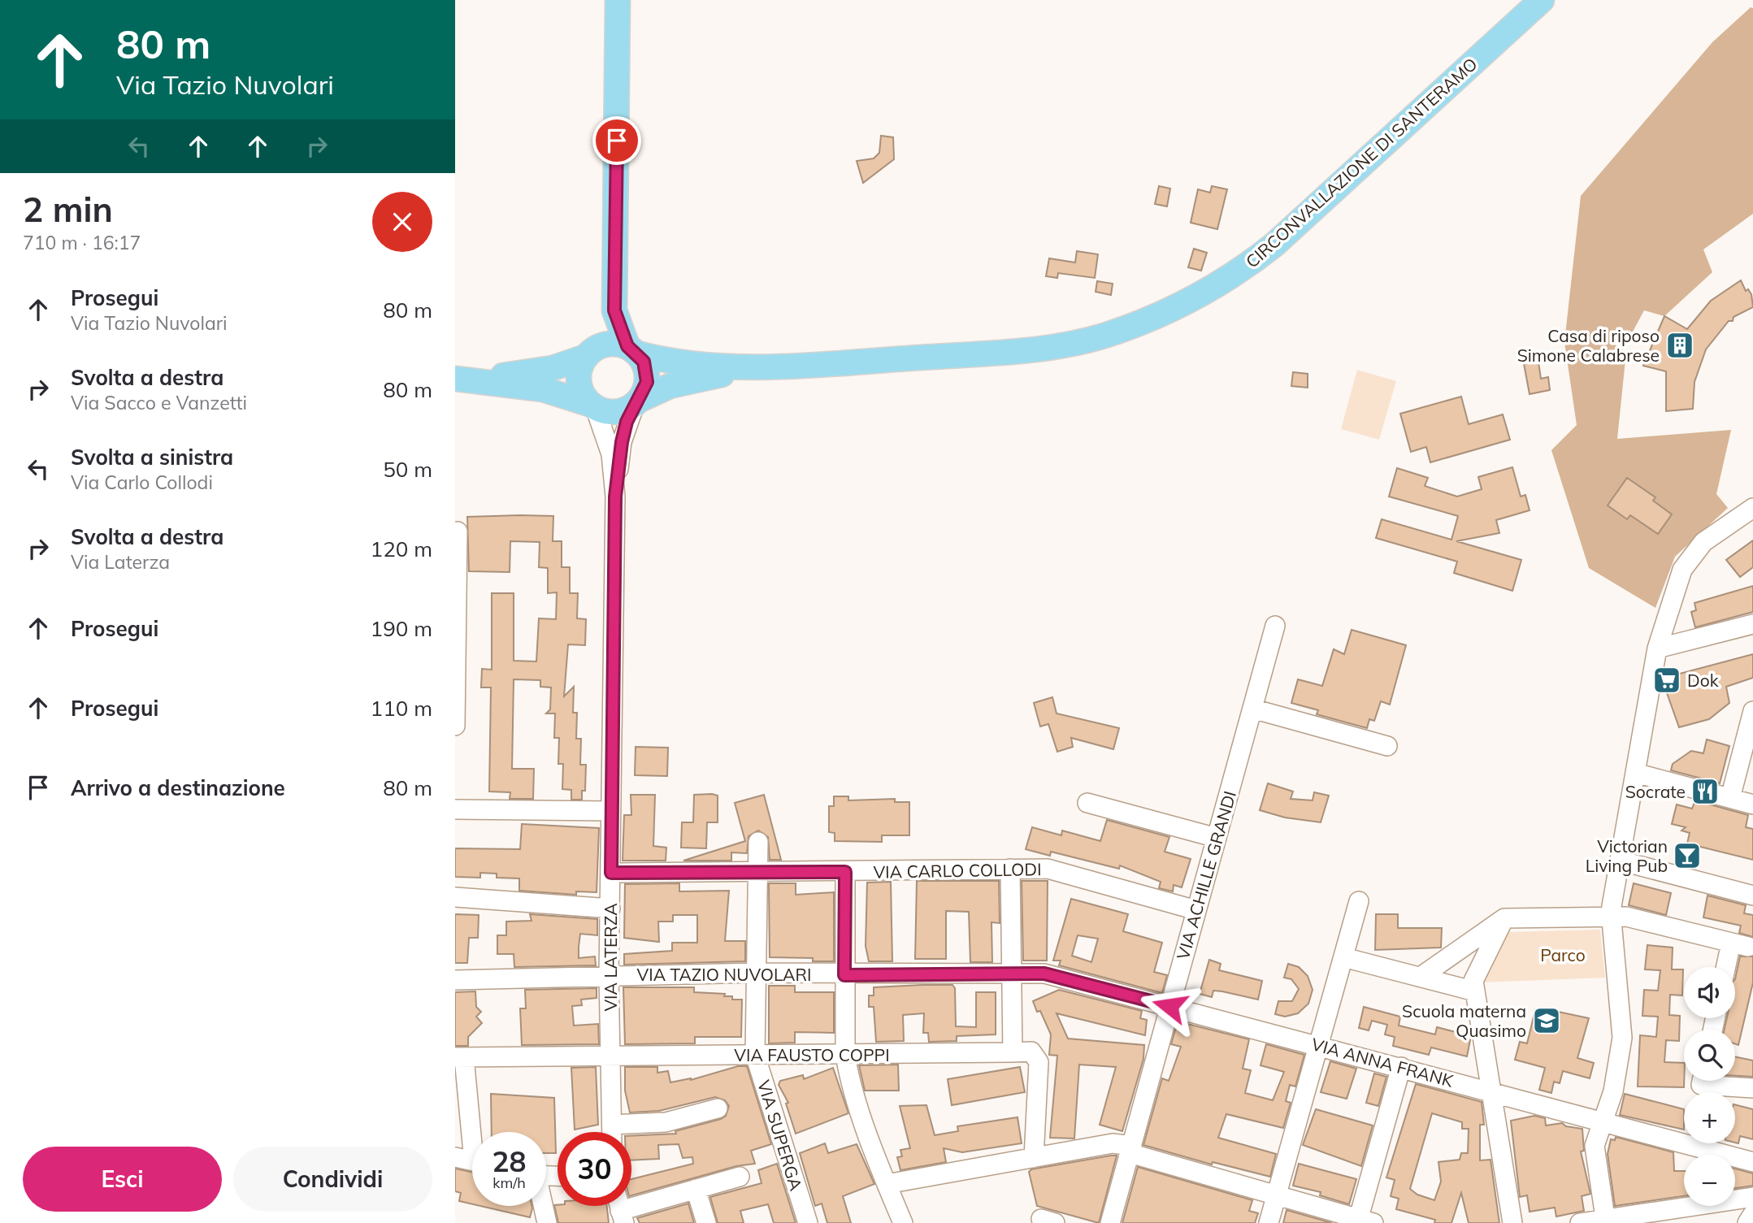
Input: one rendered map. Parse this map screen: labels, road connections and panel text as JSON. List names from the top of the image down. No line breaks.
{"streets":{"main road":["CIRCONVALLAZIONE DI SANTERAMO"],"street":["VIA CARLO COLLODI","VIA ACHILLE GRANDI","VIA LATERZA","VIA TAZIO NUVOLARI","VIA FAUSTO COPPI","VIA ANNA FRANK","VIA SUPERGA"]},"crossings":[["VIA CARLO COLLODI","VIA ACHILLE GRANDI"],["VIA CARLO COLLODI","VIA LATERZA"],["VIA CARLO COLLODI","VIA SUPERGA"],["VIA ACHILLE GRANDI","VIA ANNA FRANK"],["VIA LATERZA","VIA TAZIO NUVOLARI"],["VIA LATERZA","VIA FAUSTO COPPI"],["VIA TAZIO NUVOLARI","VIA ANNA FRANK"],["VIA TAZIO NUVOLARI","VIA SUPERGA"],["VIA FAUSTO COPPI","VIA SUPERGA"]],"parks":["Parco"],"places":{"building":["Casa di riposo Simone Calabrese"],"supermarket":["Dok"],"restaurant":["Socrate"],"bar":["Victorian Living Pub"],"school or university":["Scuola materna Quasimo"]},"page":{"turn":["80 m","Via Tazio Nuvolari"],"heading":["2 min","710 m · 16:17"],"list":[{"name":"Prosegui","note":"Via Tazio Nuvolari","value":"80 m"},{"name":"Svolta a destra","note":"Via Sacco e Vanzetti","value":"80 m"},{"name":"Svolta a sinistra","note":"Via Carlo Collodi","value":"50 m"},{"name":"Svolta a destra","note":"Via Laterza","value":"120 m"},{"name":"Prosegui","value":"190 m"},{"name":"Prosegui","value":"110 m"},{"name":"Arrivo a destinazione","value":"80 m"}],"map_buttons":["+","−"],"speed":"28 km/h","limit":"30","buttons":["Esci","Condividi"]}}
